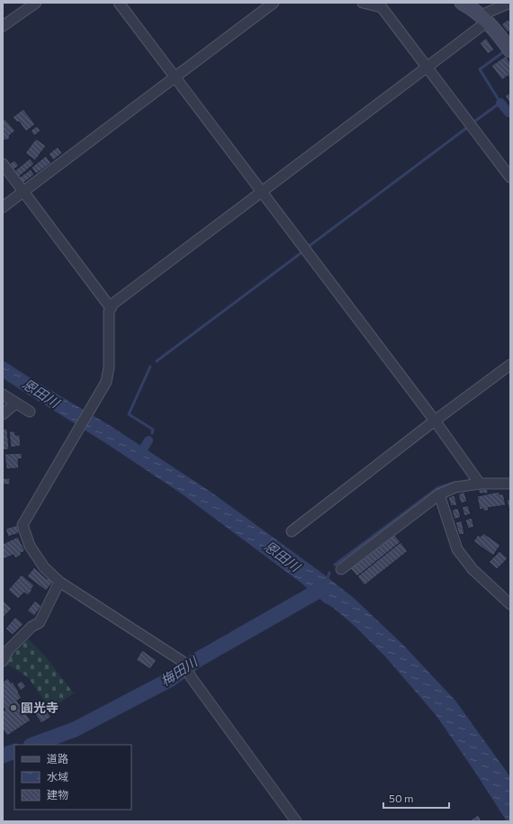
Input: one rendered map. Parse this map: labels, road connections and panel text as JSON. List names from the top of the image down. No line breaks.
{"water":["恩田川","梅田川"],"places":["圓光寺"],"legend":["道路","水域","建物"],"scale_bar":"50 m"}
